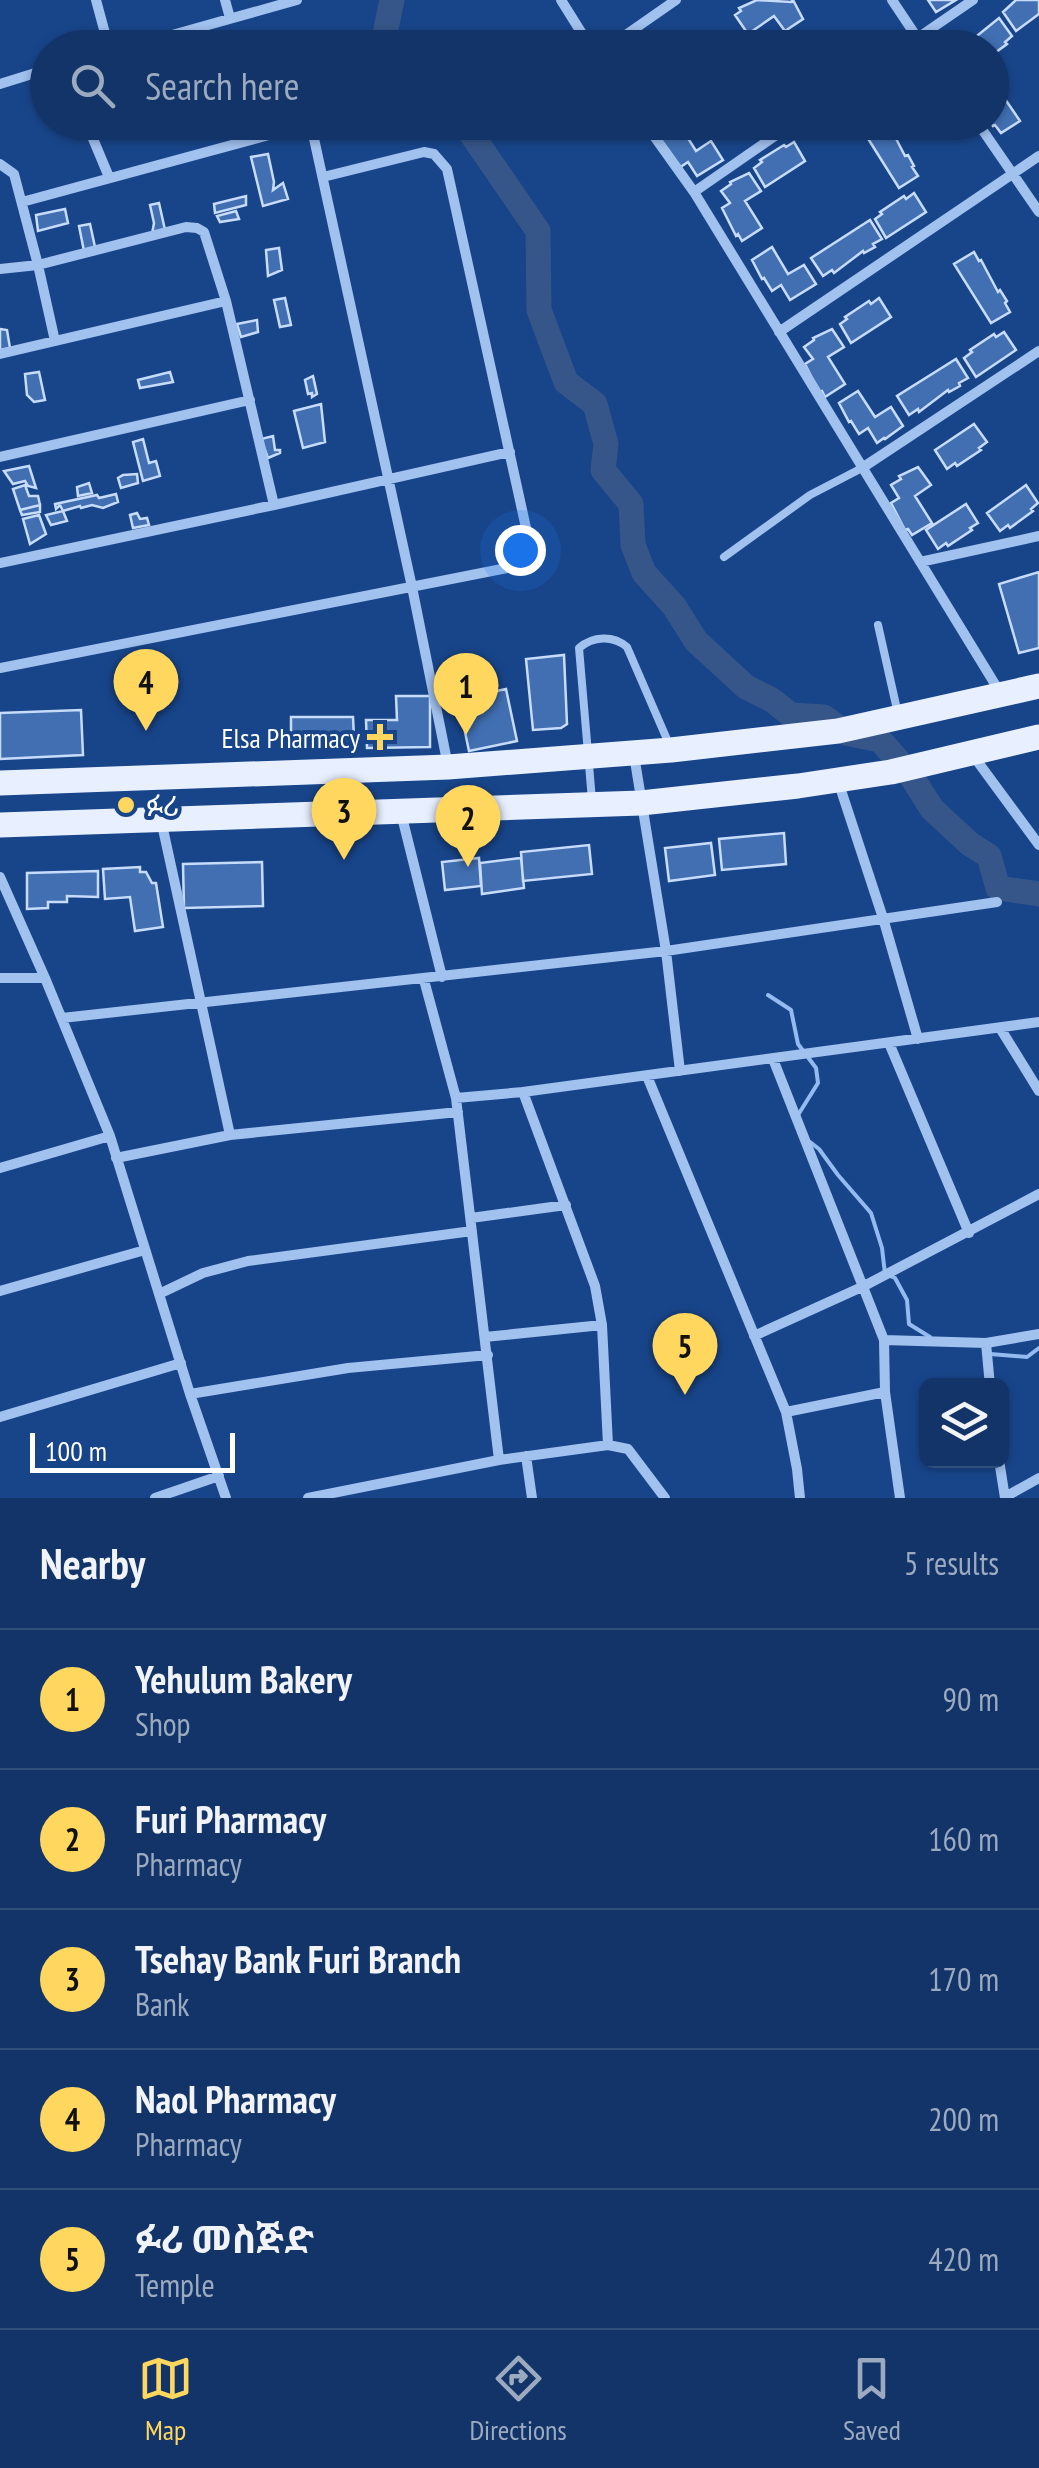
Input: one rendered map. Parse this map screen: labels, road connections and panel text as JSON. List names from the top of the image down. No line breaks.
{"places":{"health":["Elsa Pharmacy"],"other":["ፉሪ"]},"scale_bar":"100 m","page":{"search":"Search here","pins":["4","1","3","2","5"],"scale":"100 m","heading":["Nearby","5 results"],"list":[{"mark":"1","name":"Yehulum Bakery","note":"Shop","value":"90 m"},{"mark":"2","name":"Furi Pharmacy","note":"Pharmacy","value":"160 m"},{"mark":"3","name":"Tsehay Bank Furi Branch","note":"Bank","value":"170 m"},{"mark":"4","name":"Naol Pharmacy","note":"Pharmacy","value":"200 m"},{"mark":"5","name":"ፉሪ መስጅድ","note":"Temple","value":"420 m"}],"nav":["Map","Directions","Saved"]}}
